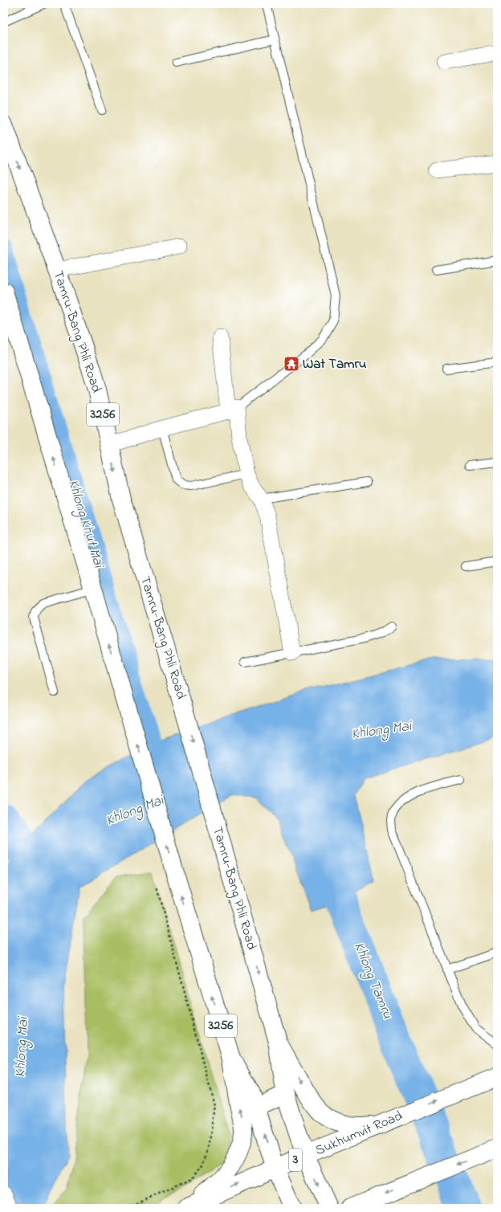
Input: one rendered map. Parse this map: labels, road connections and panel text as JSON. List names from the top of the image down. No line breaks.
{"streets":{"main road":["Tamru-Bang Phli Road","3256","Sukhumvit Road","3"]},"crossings":[["Tamru-Bang Phli Road","Sukhumvit Road"],["3256","Sukhumvit Road"]],"water":["Khlong Khut Mai","Khlong Mai","Khlong Tamru"],"places":{"temple":["Wat Tamru"]}}
